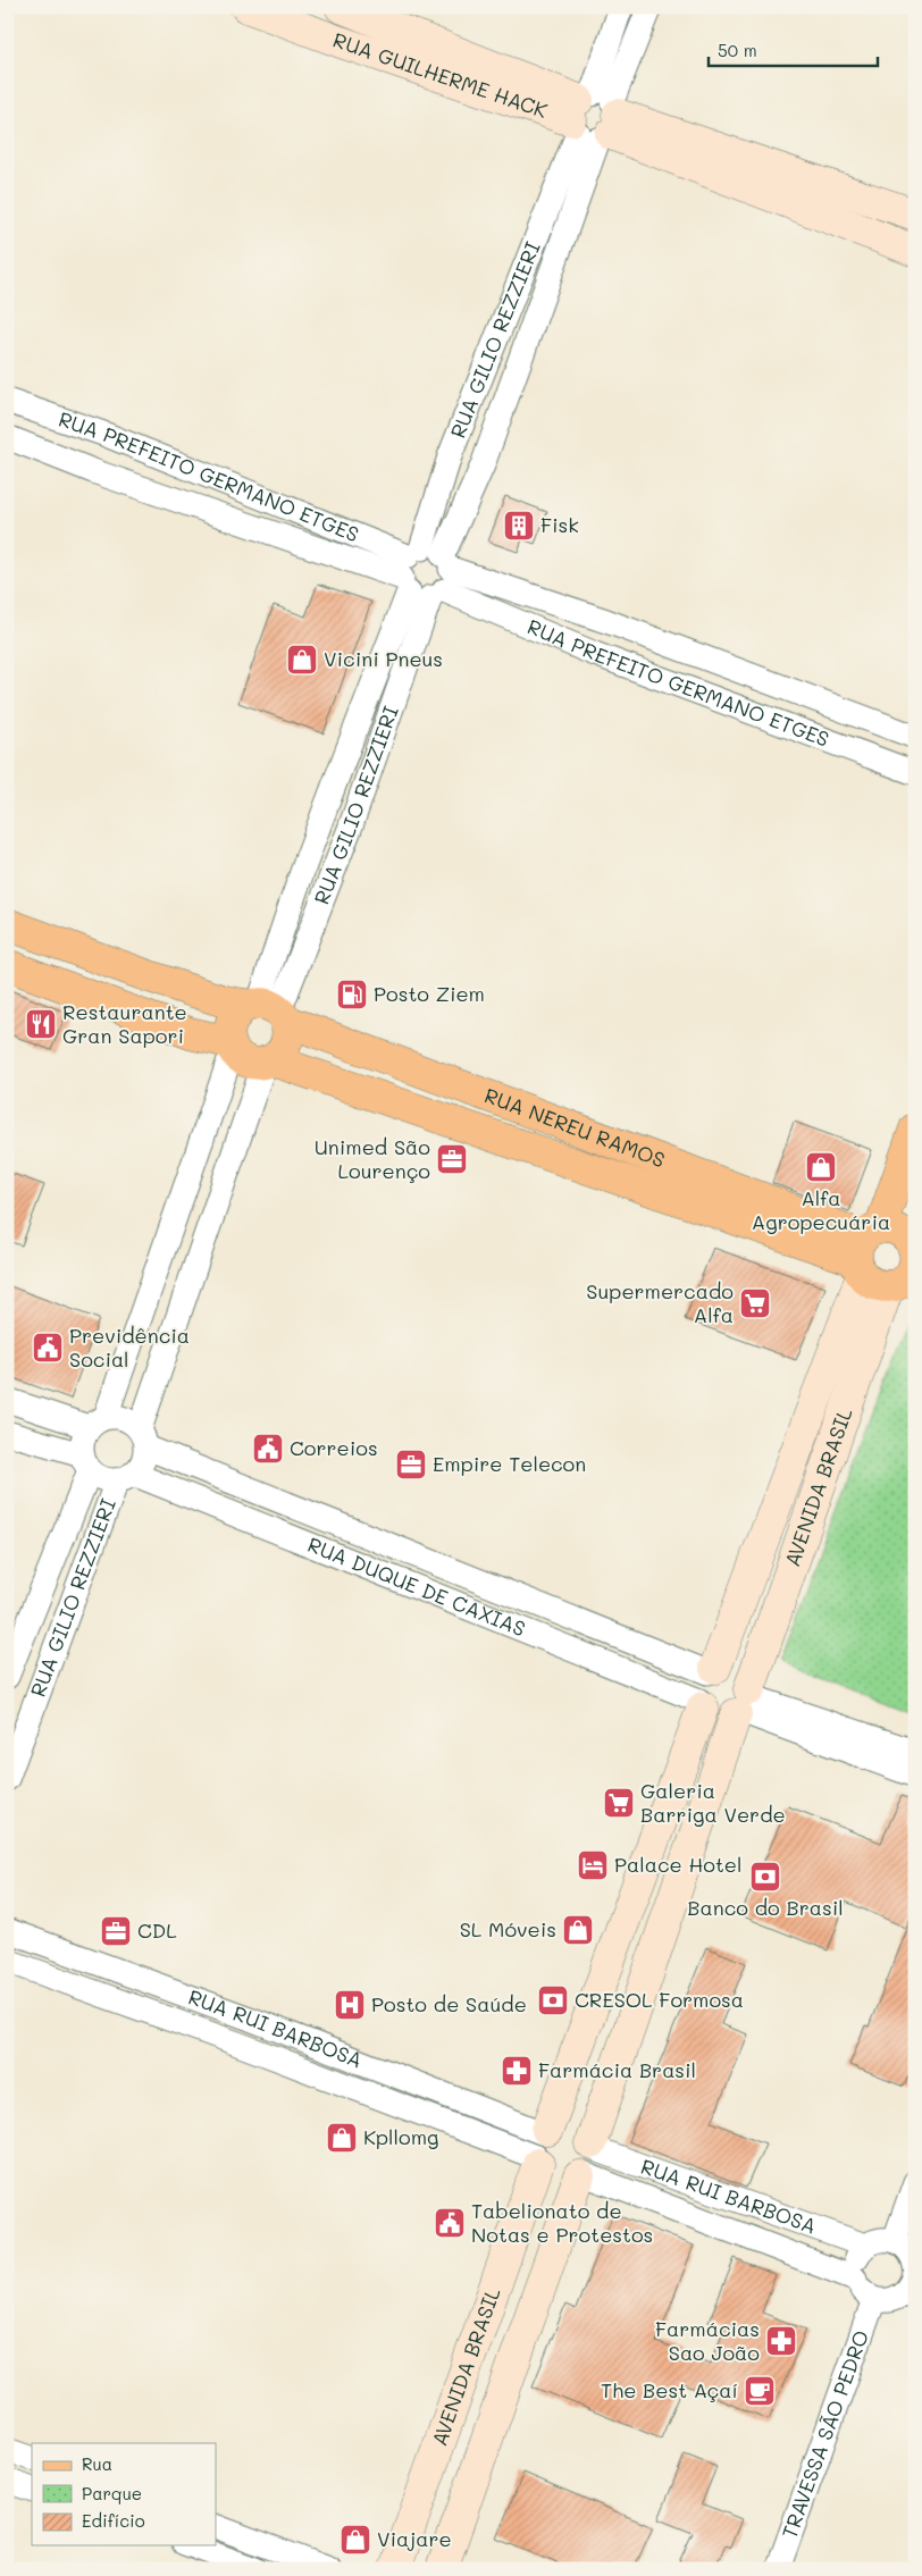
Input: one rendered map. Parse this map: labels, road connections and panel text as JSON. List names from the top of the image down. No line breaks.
{"streets":{"main road":["RUA GUILHERME HACK","RUA NEREU RAMOS","AVENIDA BRASIL"],"street":["RUA GILIO REZZIERI","RUA PREFEITO GERMANO ETGES","RUA DUQUE DE CAXIAS","RUA RUI BARBOSA","TRAVESSA SÃO PEDRO"]},"crossings":[["RUA GUILHERME HACK","RUA GILIO REZZIERI"],["RUA GILIO REZZIERI","RUA PREFEITO GERMANO ETGES"],["RUA GILIO REZZIERI","RUA NEREU RAMOS"],["RUA GILIO REZZIERI","RUA DUQUE DE CAXIAS"],["RUA NEREU RAMOS","AVENIDA BRASIL"],["AVENIDA BRASIL","RUA DUQUE DE CAXIAS"],["AVENIDA BRASIL","RUA RUI BARBOSA"]],"places":{"building":["Fisk"],"shop":["Vicini Pneus","Alfa Agropecuária","SL Móveis","Kpllomg","Viajare"],"fuel station":["Posto Ziem"],"restaurant":["Restaurante Gran Sapori"],"office":["Unimed São Lourenço","Empire Telecon","CDL"],"supermarket":["Supermercado Alfa","Galeria Barriga Verde"],"public building":["Previdência Social","Correios","Tabelionato de Notas e Protestos"],"hotel":["Palace Hotel"],"bank":["Banco do Brasil","CRESOL Formosa"],"hospital":["Posto de Saúde"],"pharmacy":["Farmácia Brasil","Farmácias Sao João"],"cafe":["The Best Açaí"]},"legend":["Rua","Parque","Edifício"],"scale_bar":"50 m"}
